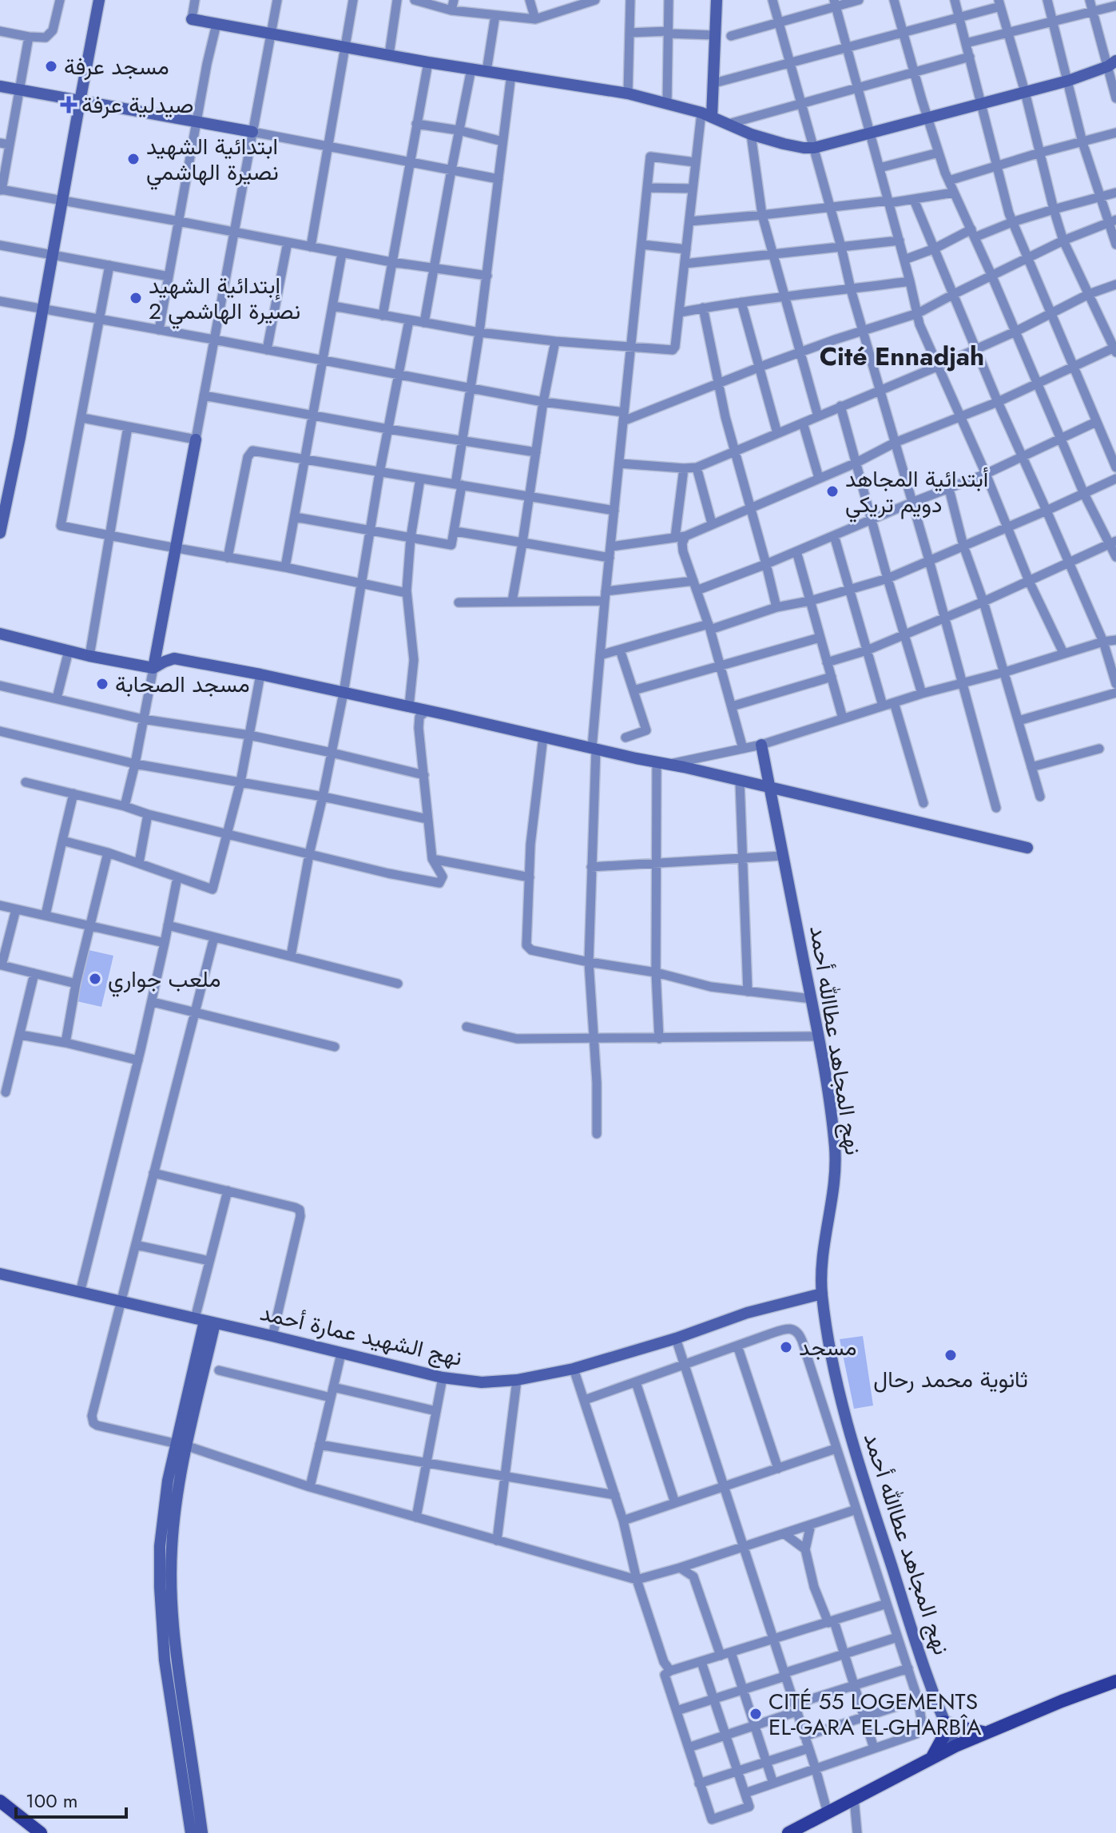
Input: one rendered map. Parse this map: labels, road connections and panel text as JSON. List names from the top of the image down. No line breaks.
{"streets":{"street":["نهج المجاهد عطاالله أحمد","نهج الشهيد عمارة أحمد"]},"crossings":[["نهج المجاهد عطاالله أحمد","نهج الشهيد عمارة أحمد"]],"districts":["Cité Ennadjah"],"places":{"other":["مسجد عرفة","ابتدائية الشهيد نصيرة الهاشمي","إبتدائية الشهيد نصيرة الهاشمي 2","أبتدائية المجاهد دويم تريكي","مسجد الصحابة","ملعب جواري","مسجد","ثانوية محمد رحال","CITÉ 55 LOGEMENTS EL-GARA EL-GHARBÎA"],"health":["صيدلية عرفة"]},"scale_bar":"100 m"}
